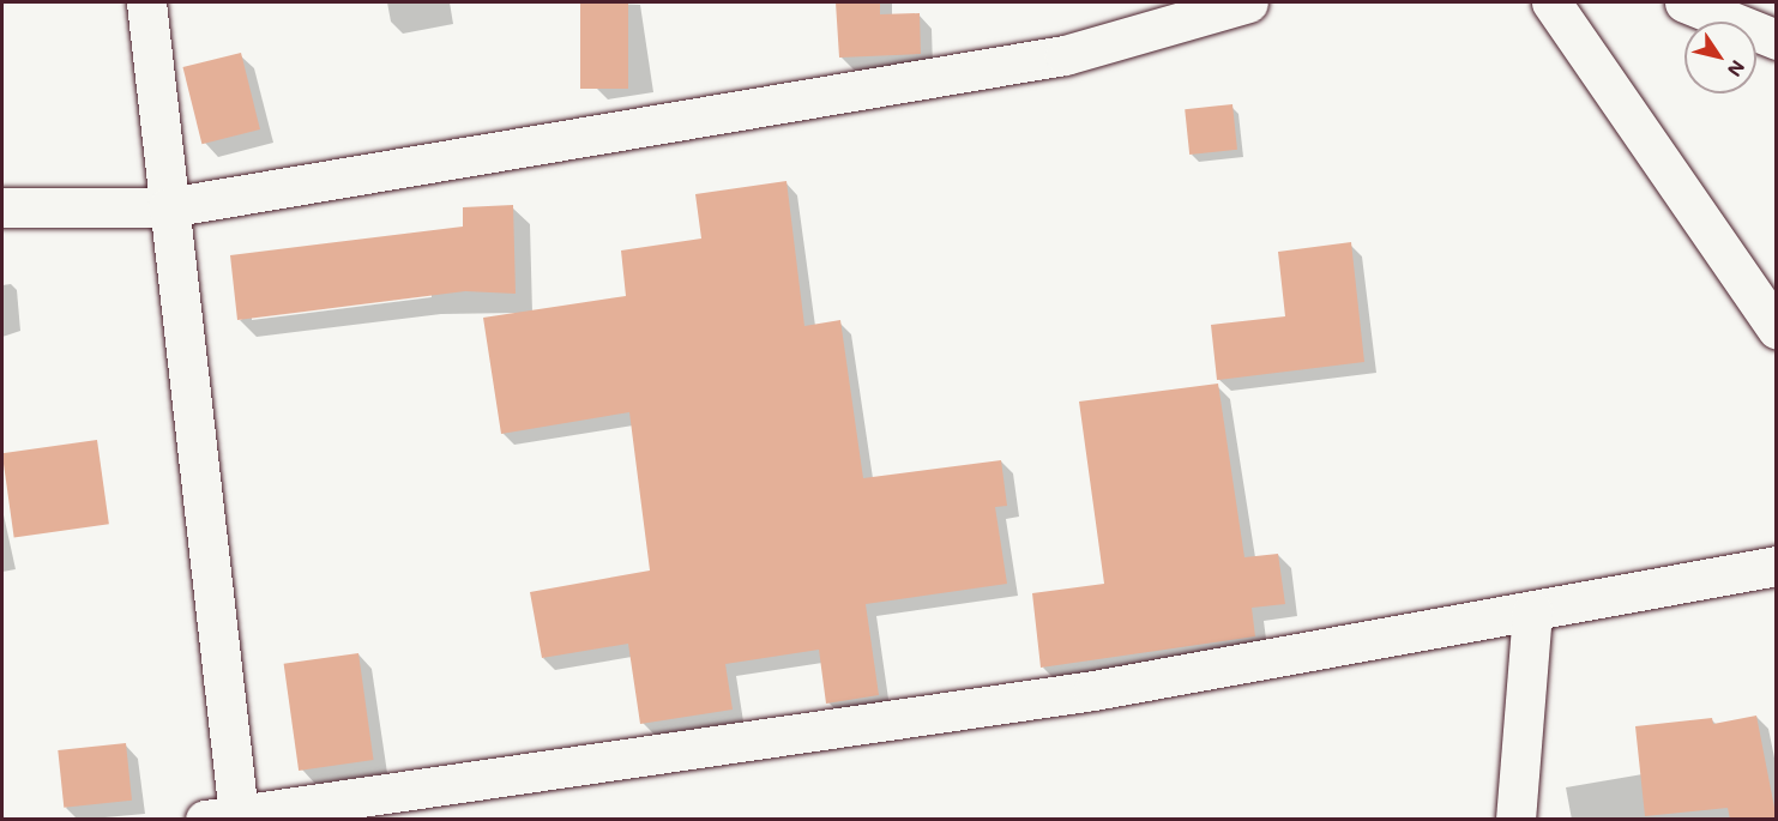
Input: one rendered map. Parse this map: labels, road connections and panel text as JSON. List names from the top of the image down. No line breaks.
{"north":"bottom right"}
